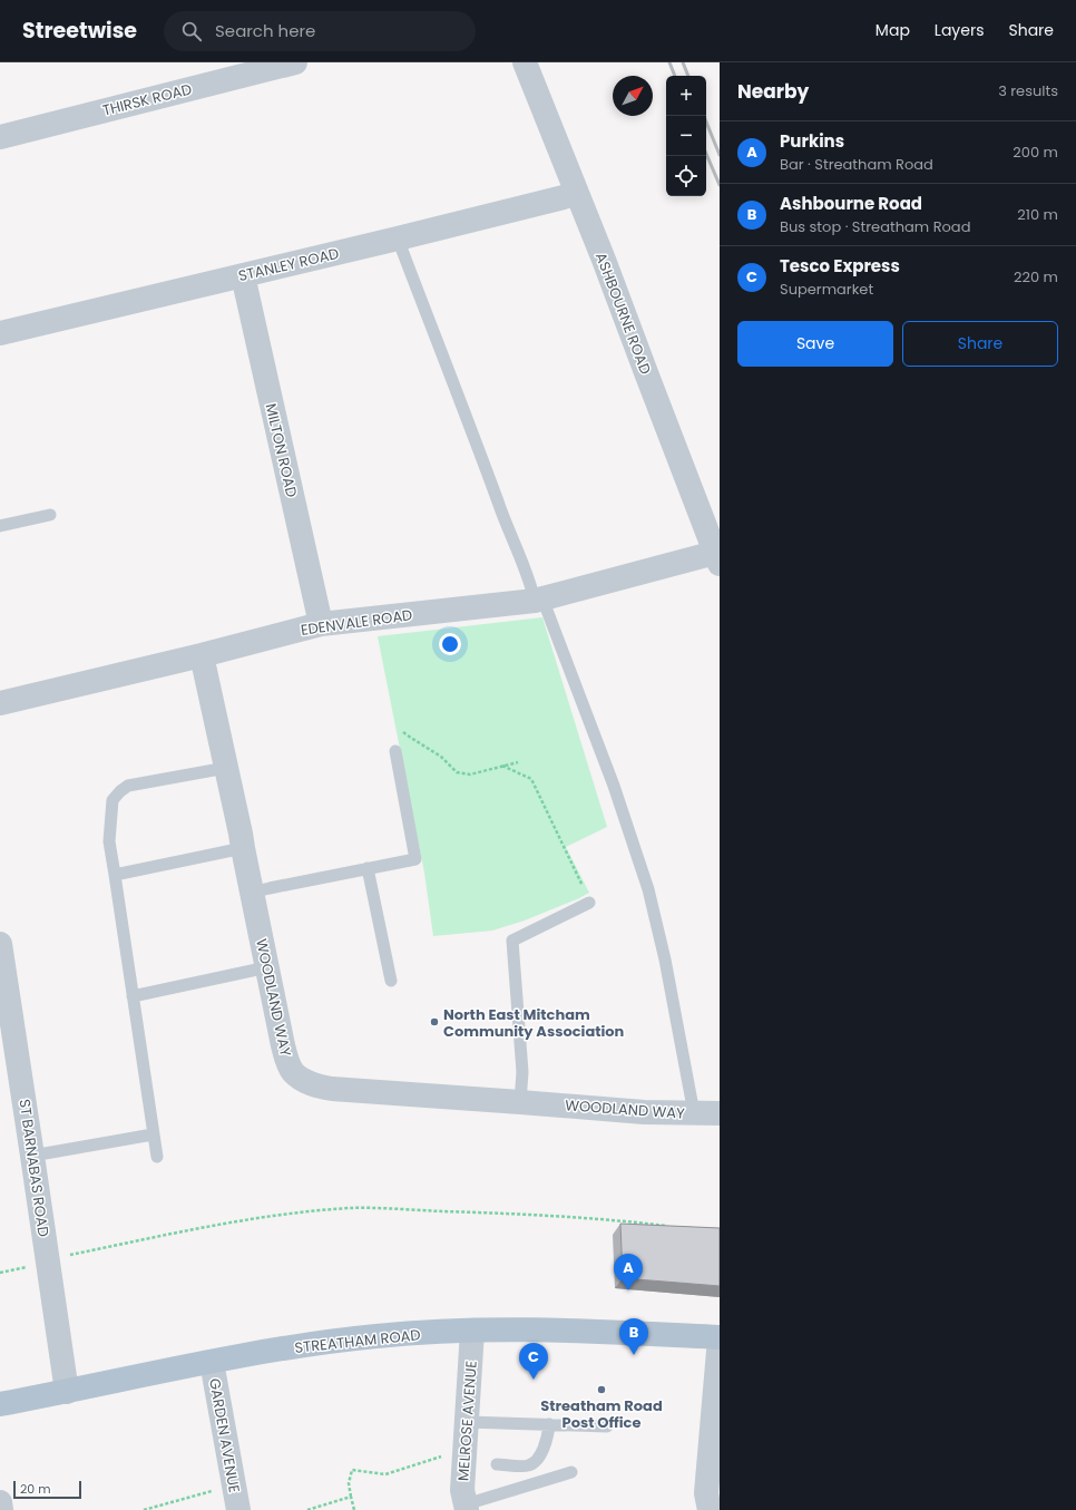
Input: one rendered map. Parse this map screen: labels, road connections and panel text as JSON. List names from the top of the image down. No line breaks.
{"streets":{"main road":["STREATHAM ROAD"],"street":["THIRSK ROAD","STANLEY ROAD","ASHBOURNE ROAD","MILTON ROAD","EDENVALE ROAD","WOODLAND WAY","ST BARNABAS ROAD","MELROSE AVENUE","GARDEN AVENUE"]},"crossings":[["STANLEY ROAD","ASHBOURNE ROAD"],["STANLEY ROAD","MILTON ROAD"],["ASHBOURNE ROAD","EDENVALE ROAD"],["MILTON ROAD","EDENVALE ROAD"],["EDENVALE ROAD","WOODLAND WAY"],["ST BARNABAS ROAD","STREATHAM ROAD"],["STREATHAM ROAD","MELROSE AVENUE"],["STREATHAM ROAD","GARDEN AVENUE"]],"places":["North East Mitcham Community Association","Streatham Road Post Office"],"scale_bar":"20 m","north":"top right","page":{"header":"Streetwise","search":"Search here","nav":["Map","Layers","Share"],"heading":["Nearby","3 results"],"map_buttons":["+","−"],"list":[{"mark":"A","name":"Purkins","note":"Bar · Streatham Road","value":"200 m"},{"mark":"B","name":"Ashbourne Road","note":"Bus stop · Streatham Road","value":"210 m"},{"mark":"C","name":"Tesco Express","note":"Supermarket","value":"220 m"}],"buttons":["Save","Share"],"pins":["A","B","C"],"scale":"20 m"}}
